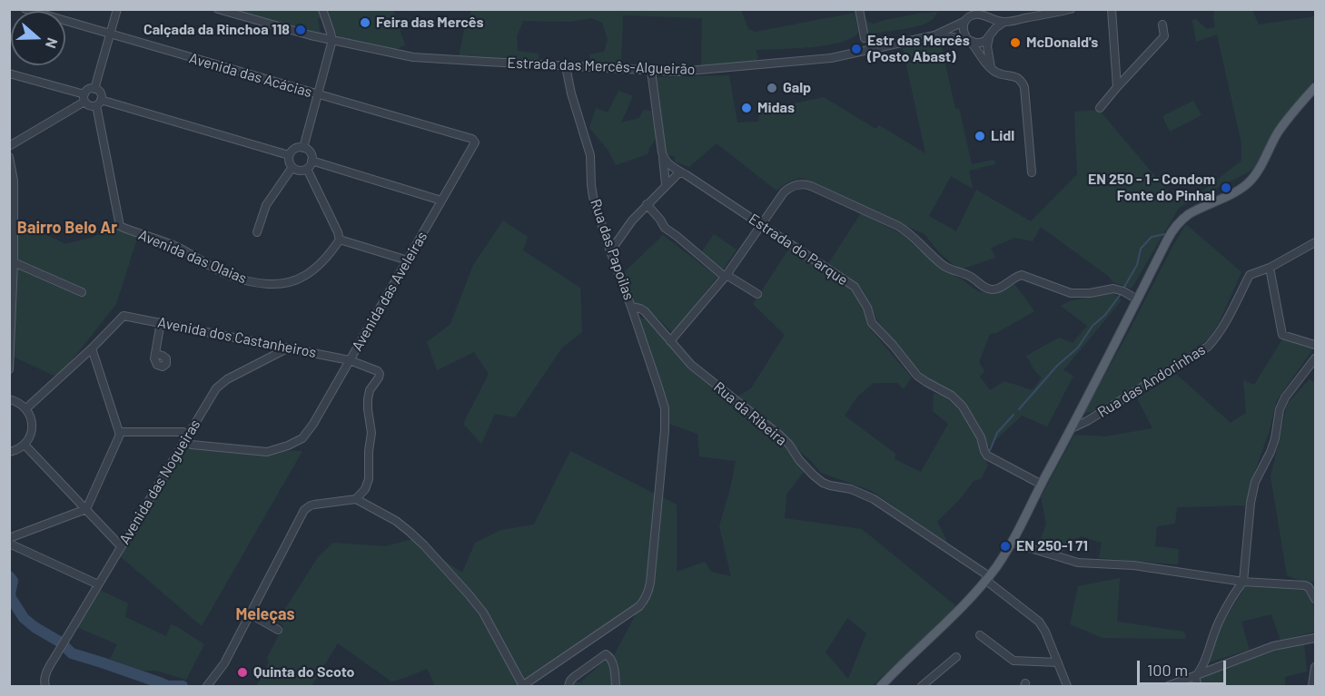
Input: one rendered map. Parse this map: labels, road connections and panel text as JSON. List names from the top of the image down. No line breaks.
{"streets":{"street":["Estrada das Mercês-Algueirão","Avenida das Acácias","Rua das Papoilas","Estrada do Parque","Avenida das Olaias","Avenida das Aveleiras","Avenida dos Castanheiros","Rua das Andorinhas","Rua da Ribeira","Avenida das Nogueiras"]},"crossings":[["Estrada das Mercês-Algueirão","Rua das Papoilas"],["Avenida das Acácias","Avenida das Aveleiras"],["Rua das Papoilas","Rua da Ribeira"],["Avenida das Aveleiras","Avenida dos Castanheiros"],["Avenida das Aveleiras","Avenida das Nogueiras"],["Avenida dos Castanheiros","Avenida das Nogueiras"]],"districts":["Bairro Belo Ar","Meleças"],"places":["Feira das Mercês","Calçada da Rinchoa 118","McDonald's","Estr das Mercês (Posto Abast)","Galp","Midas","Lidl","EN 250 - 1 - Condom Fonte do Pinhal","EN 250-1 71","Quinta do Scoto"],"scale_bar":"100 m","north":"right"}
